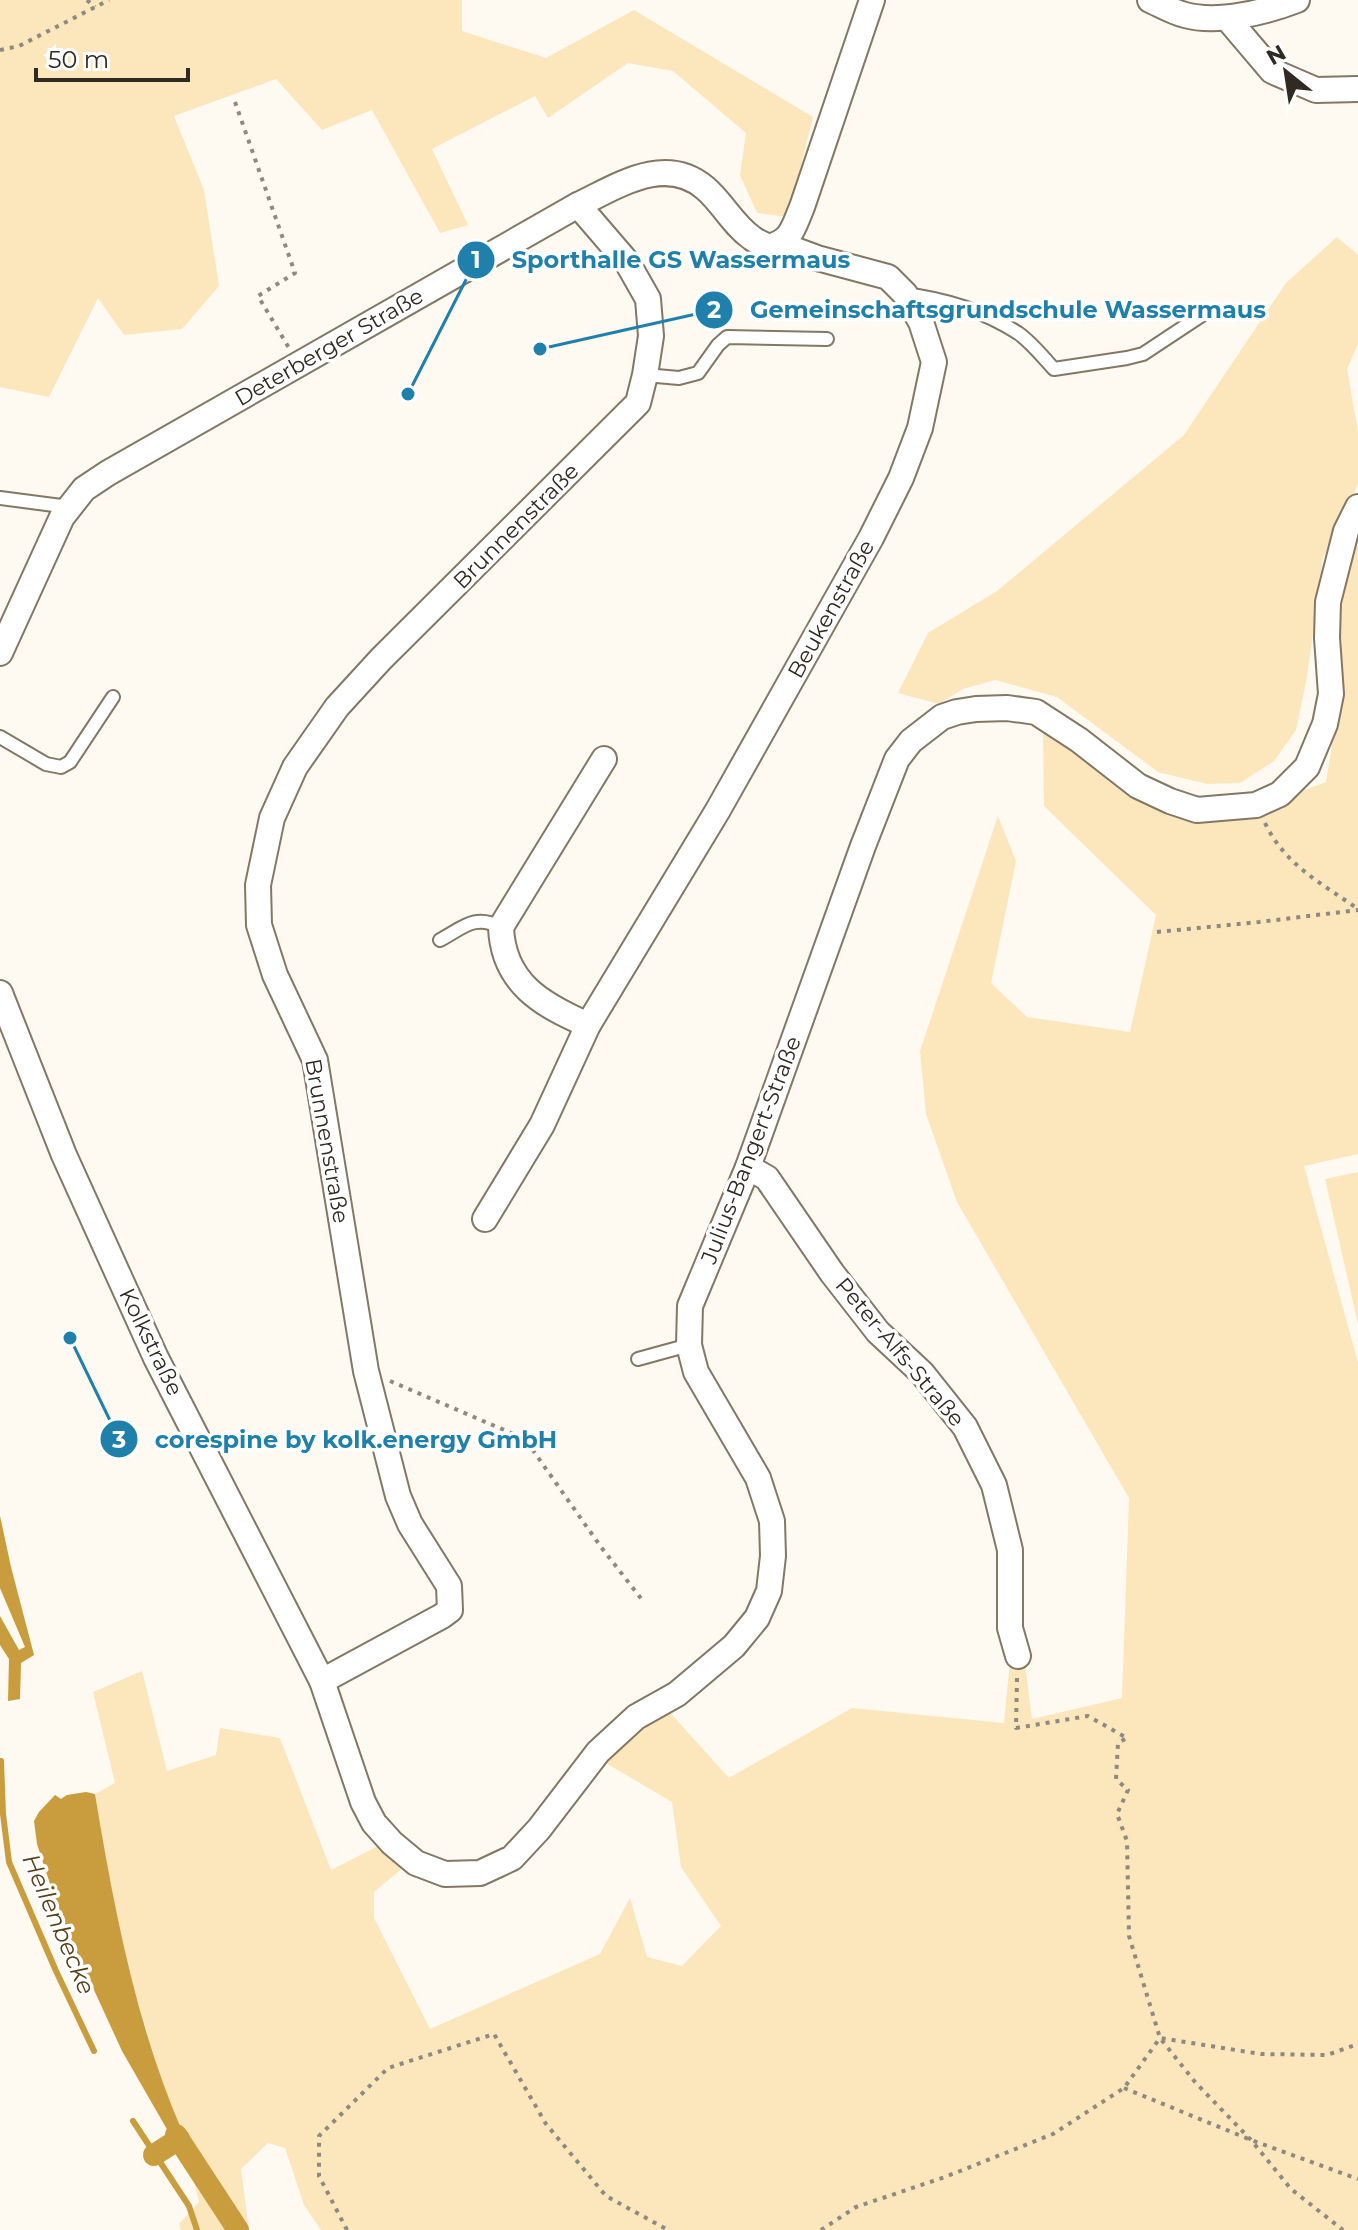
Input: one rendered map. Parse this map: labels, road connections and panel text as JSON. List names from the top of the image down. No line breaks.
{"streets":{"street":["Deterberger Straße","Brunnenstraße","Beukenstraße","Julius-Bangert-Straße","Kolkstraße","Peter-Alfs-Straße"]},"crossings":[["Deterberger Straße","Brunnenstraße"],["Deterberger Straße","Beukenstraße"],["Brunnenstraße","Julius-Bangert-Straße"],["Brunnenstraße","Kolkstraße"],["Julius-Bangert-Straße","Kolkstraße"],["Julius-Bangert-Straße","Peter-Alfs-Straße"]],"water":["Heilenbecke"],"places":["Gemeinschaftsgrundschule Wassermaus","Sporthalle GS Wassermaus","corespine by kolk.energy GmbH"],"scale_bar":"50 m","north":"top left"}
